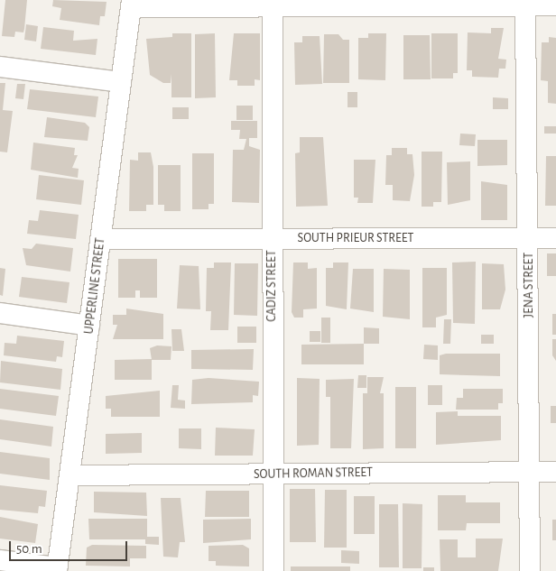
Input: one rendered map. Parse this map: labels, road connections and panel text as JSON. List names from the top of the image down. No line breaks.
{"streets":{"street":["SOUTH PRIEUR STREET","JENA STREET","UPPERLINE STREET","CADIZ STREET","SOUTH ROMAN STREET"]},"crossings":[["SOUTH PRIEUR STREET","JENA STREET"],["SOUTH PRIEUR STREET","UPPERLINE STREET"],["SOUTH PRIEUR STREET","CADIZ STREET"],["JENA STREET","SOUTH ROMAN STREET"],["UPPERLINE STREET","SOUTH ROMAN STREET"],["CADIZ STREET","SOUTH ROMAN STREET"]],"scale_bar":"50 m"}
